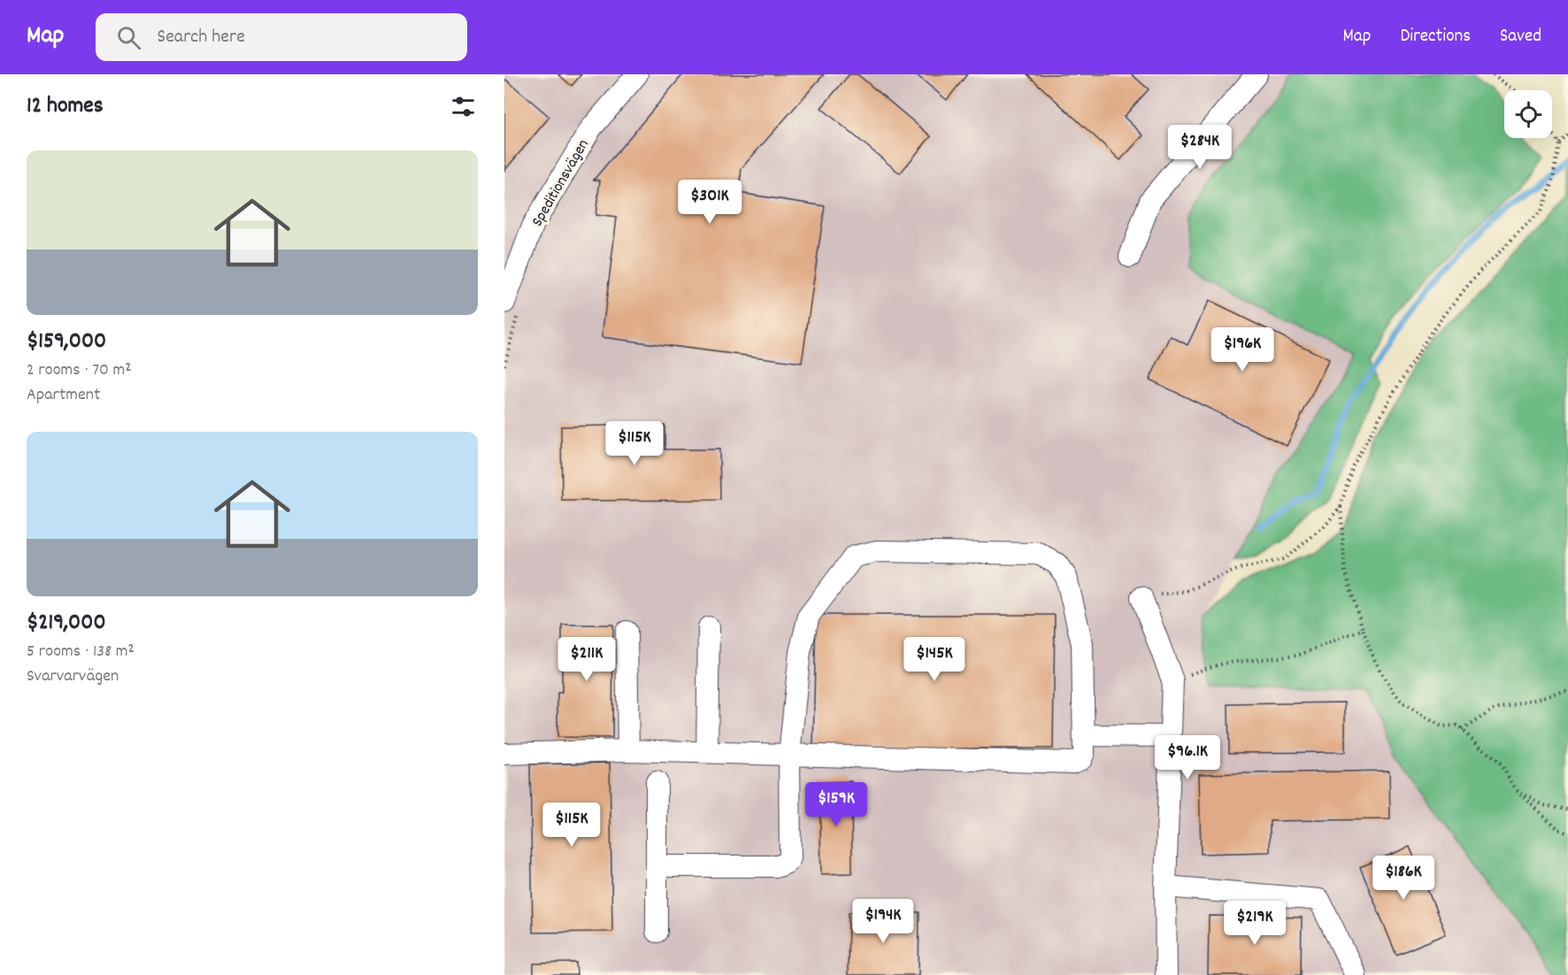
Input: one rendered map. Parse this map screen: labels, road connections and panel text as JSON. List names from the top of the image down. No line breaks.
{"streets":{"street":["Speditionsvägen"]},"page":{"header":"Map","search":"Search here","nav":["Map","Directions","Saved"],"heading":"12 homes","price":["$284K","$301K","$196K","$115K","$211K","$145K","$96.1K","$159K","$115K","$186K","$194K","$219K"],"list":[{"name":"$159,000","note":"2 rooms · 70 m² · Apartment"},{"name":"$219,000","note":"5 rooms · 138 m² · Svarvarvägen"}]}}
